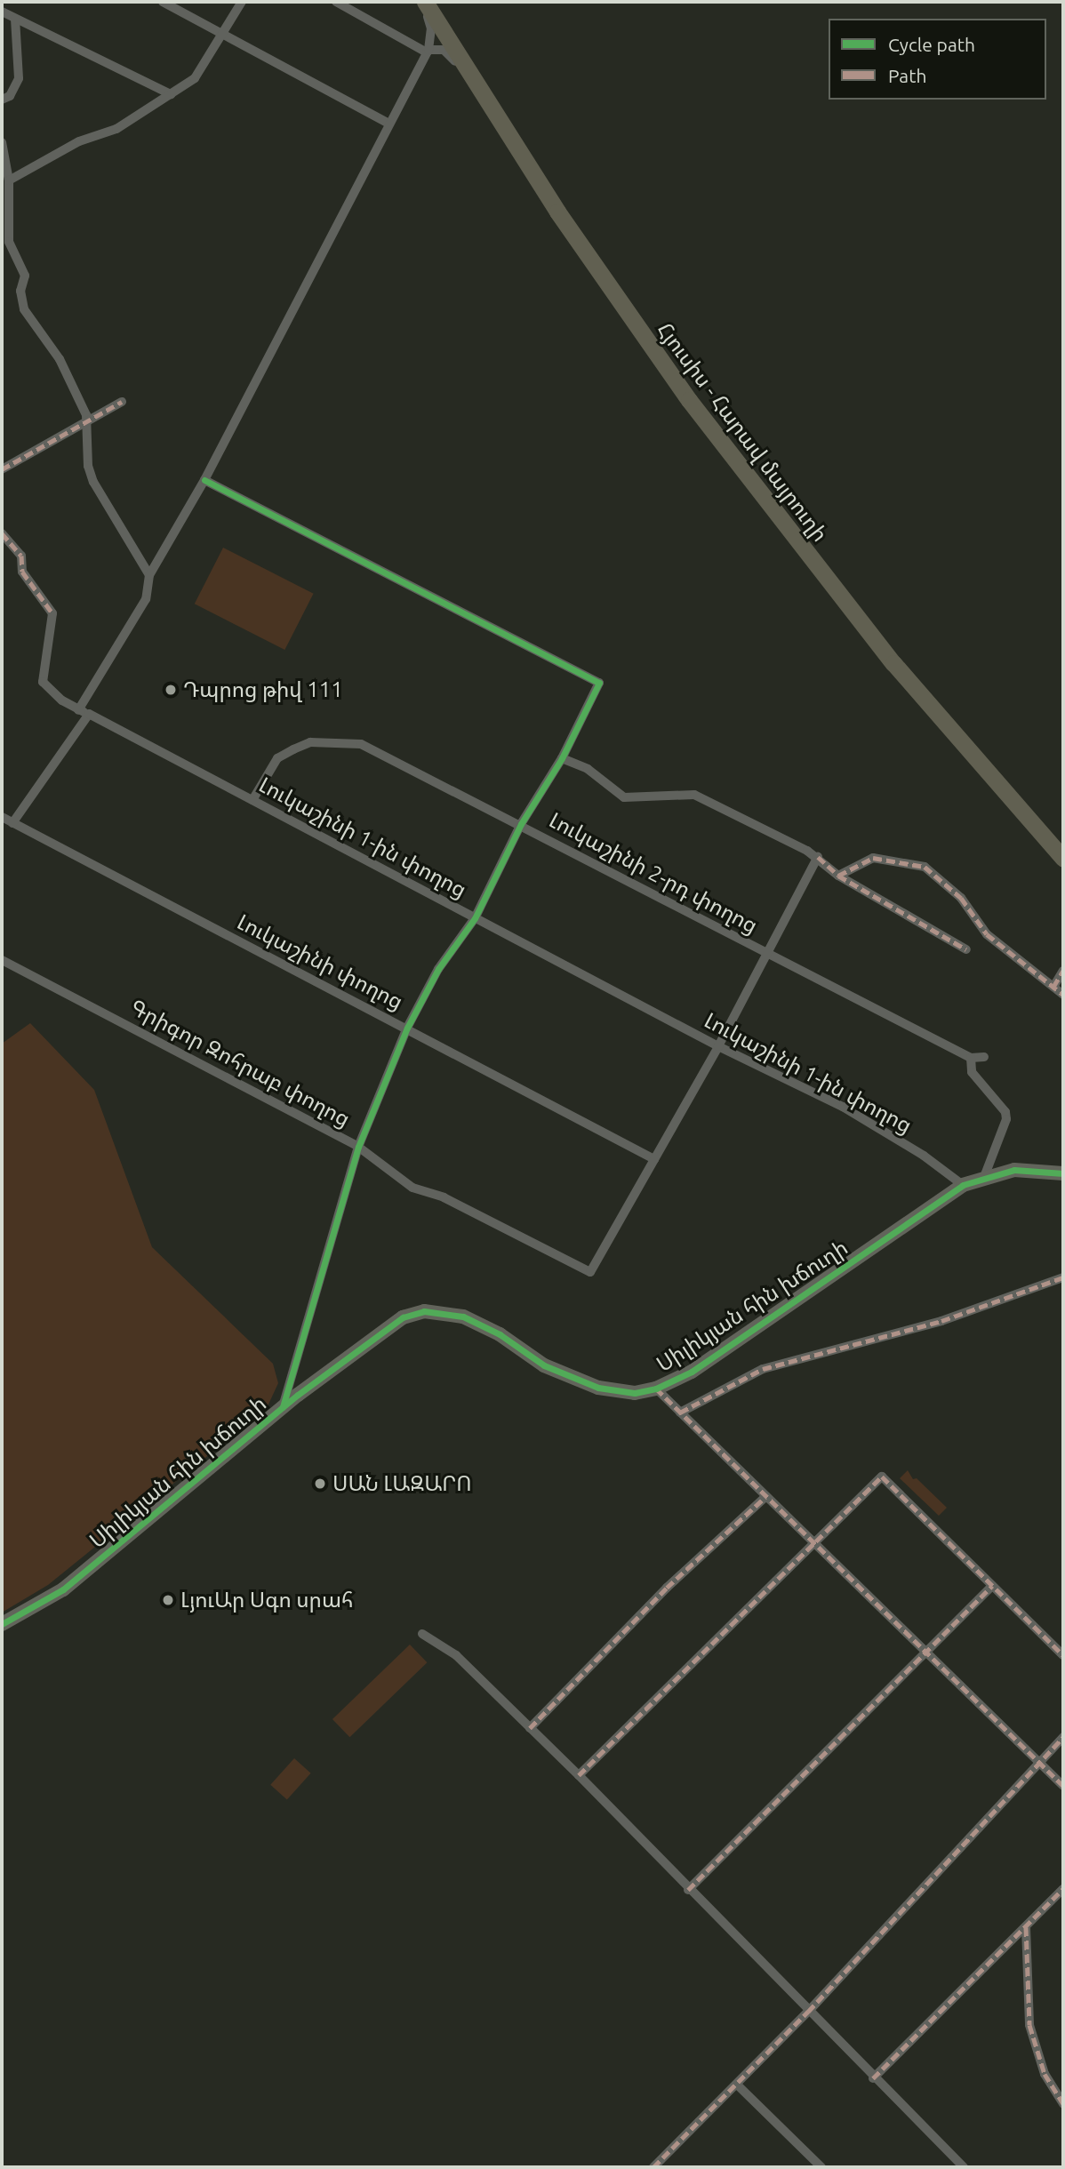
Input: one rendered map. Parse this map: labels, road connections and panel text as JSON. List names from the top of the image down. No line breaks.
{"streets":{"highway":["Հյուսիս - Հարավ մայրուղի"],"street":["Լուկաշինի 1-ին փողոց","Լուկաշինի 2-րդ փողոց","Լուկաշինի փողոց","Գրիգոր Զոհրաբ փողոց","Սիլիկյան հին խճուղի"]},"crossings":[["Լուկաշինի 1-ին փողոց","Լուկաշինի 2-րդ փողոց"],["Լուկաշինի 1-ին փողոց","Սիլիկյան հին խճուղի"],["Լուկաշինի փողոց","Գրիգոր Զոհրաբ փողոց"]],"places":["Դպրոց թիվ 111","ՍԱՆ ԼԱԶԱՐՈ","ԼյուԱր Սգո սրահ"],"legend":["Cycle path","Path"]}
